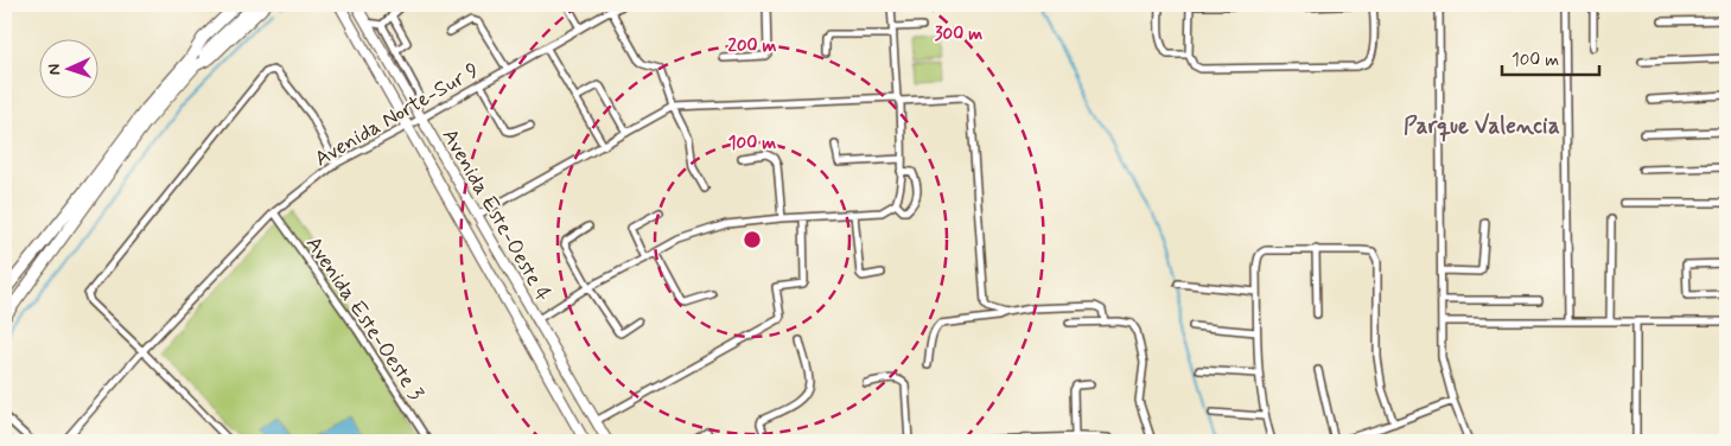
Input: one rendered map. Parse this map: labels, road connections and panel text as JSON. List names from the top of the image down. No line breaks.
{"streets":{"main road":["Avenida Este-Oeste 4"],"street":["Avenida Norte-Sur 9","Avenida Este-Oeste 3"]},"crossings":[["Avenida Norte-Sur 9","Avenida Este-Oeste 4"],["Avenida Norte-Sur 9","Avenida Este-Oeste 3"]],"districts":["Parque Valencia"],"scale_bar":"100 m","north":"left","rings":["300 m","200 m","100 m"]}
